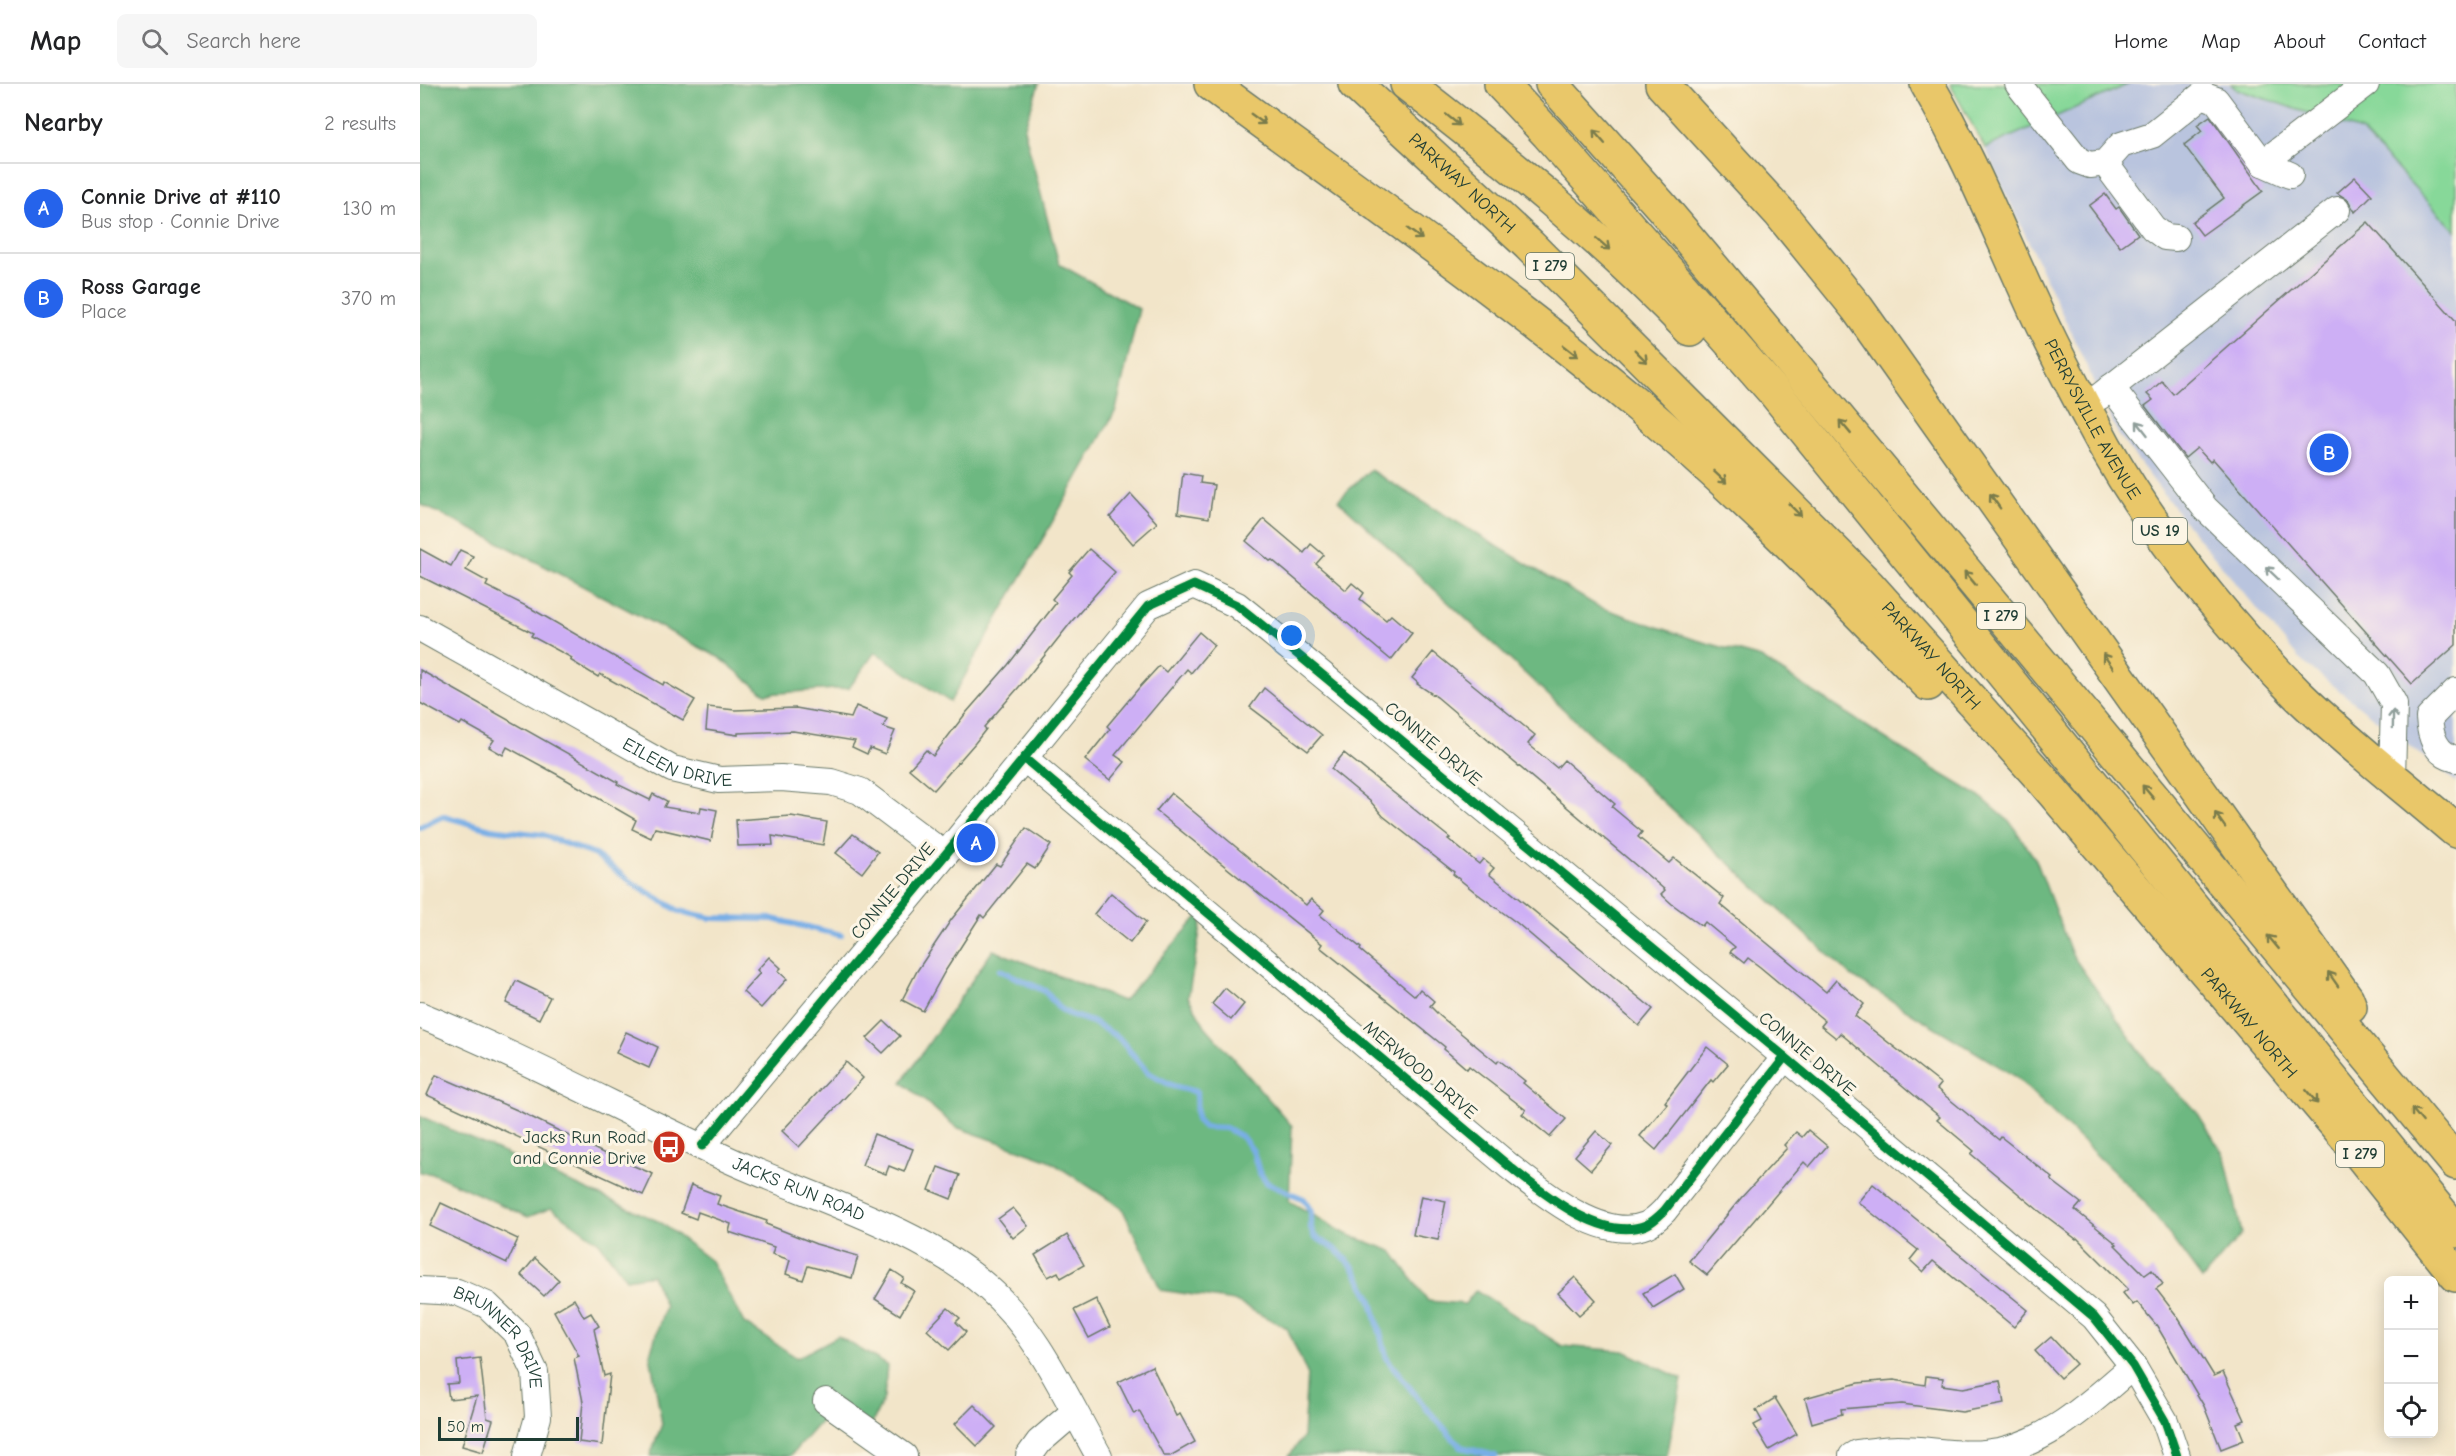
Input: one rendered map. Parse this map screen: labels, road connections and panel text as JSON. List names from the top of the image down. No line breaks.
{"streets":{"main road":["PARKWAY NORTH","I 279","PERRYSVILLE AVENUE","US 19"],"street":["CONNIE DRIVE","EILEEN DRIVE","MERWOOD DRIVE","JACKS RUN ROAD","BRUNNER DRIVE"]},"crossings":[["CONNIE DRIVE","EILEEN DRIVE"],["CONNIE DRIVE","MERWOOD DRIVE"],["CONNIE DRIVE","JACKS RUN ROAD"]],"places":{"bus stop":["Jacks Run Road and Connie Drive"]},"scale_bar":"50 m","page":{"header":"Map","search":"Search here","nav":["Home","Map","About","Contact"],"heading":["Nearby","2 results"],"list":[{"mark":"A","name":"Connie Drive at #110","note":"Bus stop · Connie Drive","value":"130 m"},{"mark":"B","name":"Ross Garage","note":"Place","value":"370 m"}],"pins":["B","A"],"map_buttons":["+","−"],"scale":"50 m"}}
